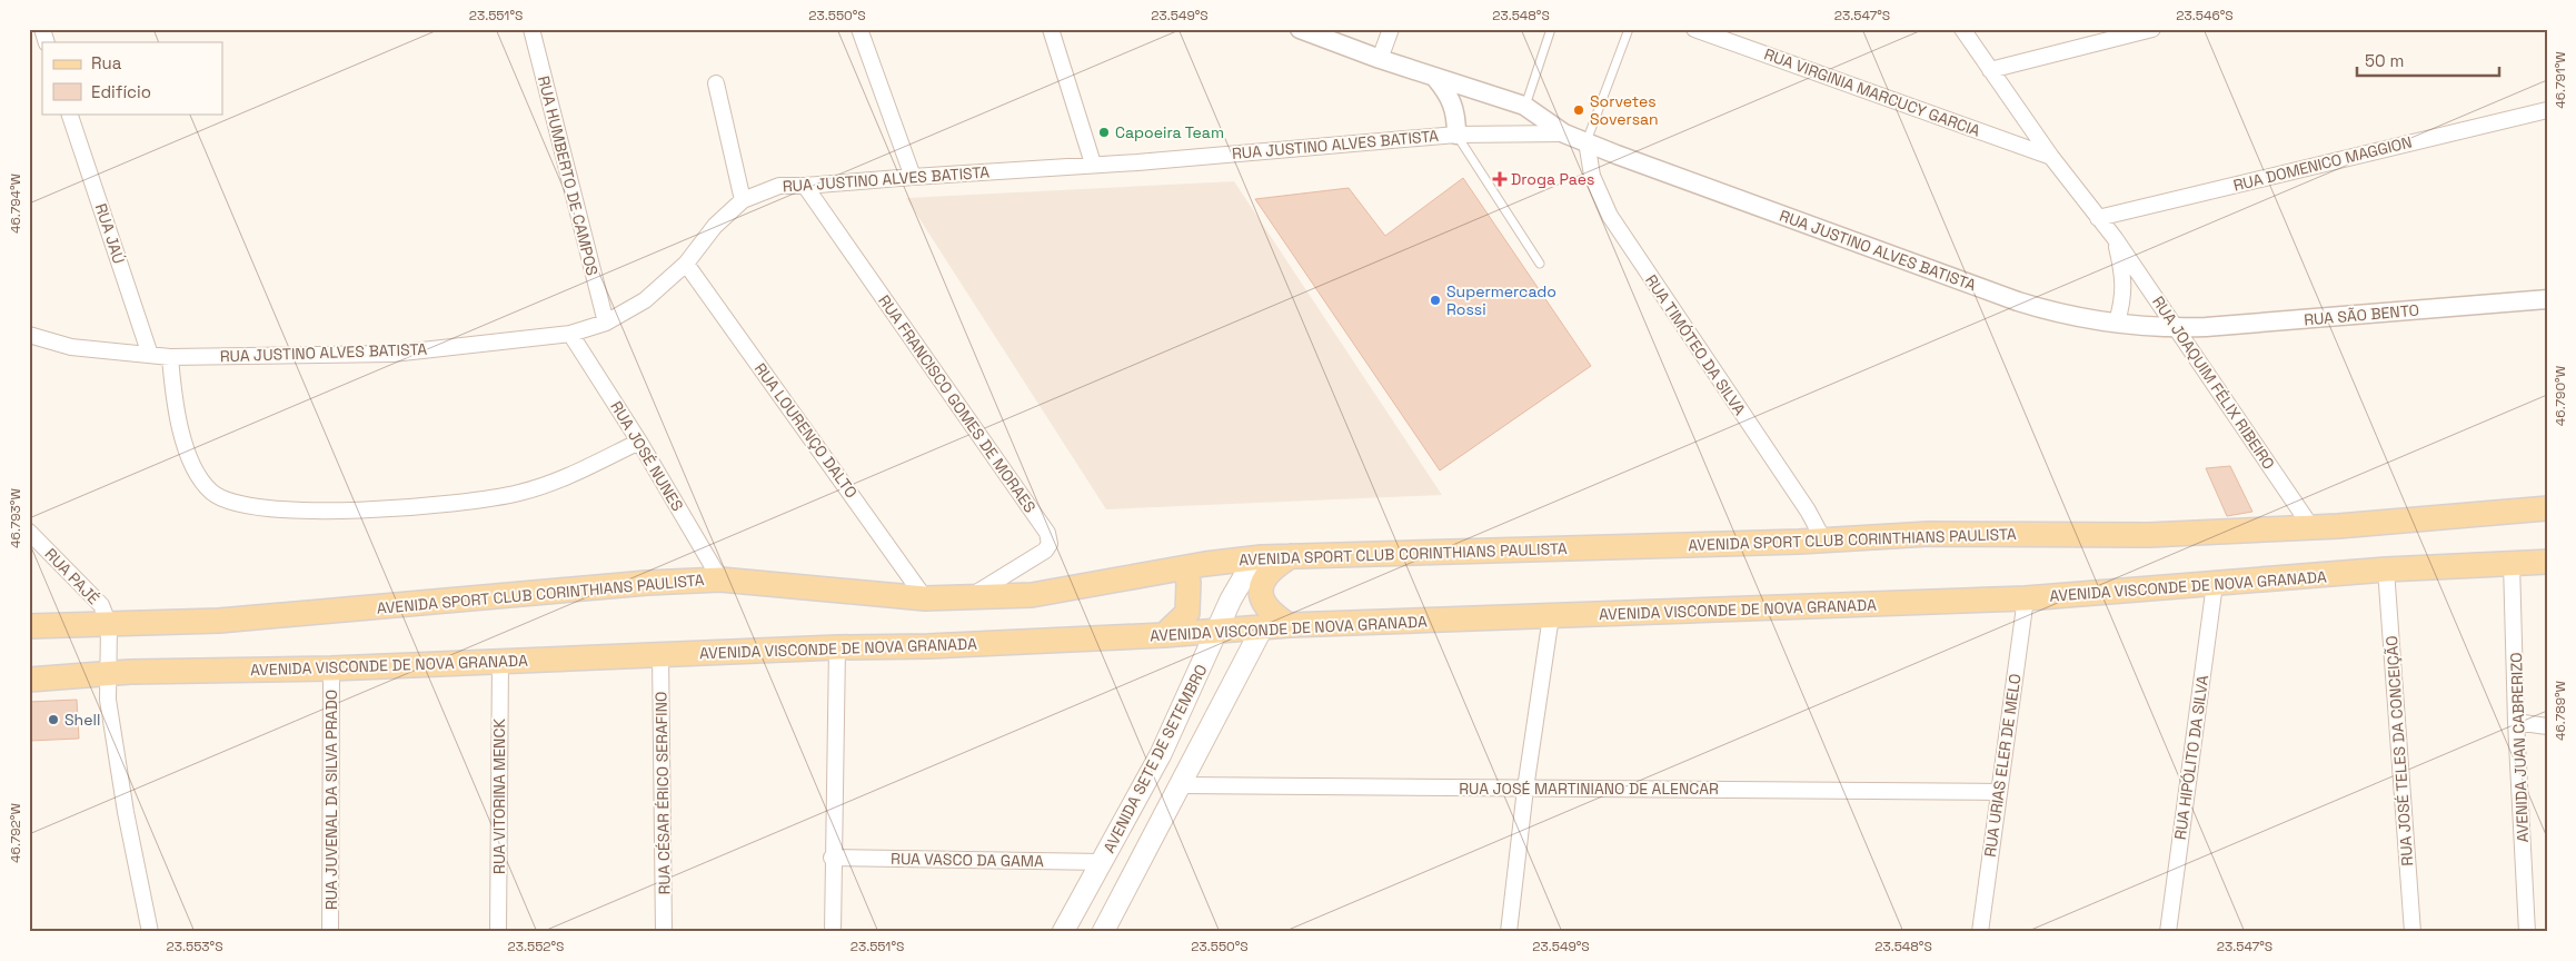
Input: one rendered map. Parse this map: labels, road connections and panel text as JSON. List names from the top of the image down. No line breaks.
{"streets":{"main road":["AVENIDA SPORT CLUB CORINTHIANS PAULISTA","AVENIDA VISCONDE DE NOVA GRANADA","AVENIDA SETE DE SETEMBRO"],"street":["RUA VIRGINIA MARCUCY GARCIA","RUA JUSTINO ALVES BATISTA","RUA DOMENICO MAGGION","RUA HUMBERTO DE CAMPOS","RUA JAÚ","RUA SÃO BENTO","RUA TIMÓTEO DA SILVA","RUA JOAQUIM FÉLIX RIBEIRO","RUA FRANCISCO GOMES DE MORAES","RUA LOURENÇO DALTO","RUA JOSÉ NUNES","RUA PAJÉ","AVENIDA JUAN CABRERIZO","RUA JOSÉ TELES DA CONCEIÇÃO","RUA HIPÓLITO DA SILVA","RUA URIAS ELER DE MELO","RUA JOSÉ MARTINIANO DE ALENCAR","RUA CÉSAR ÉRICO SERAFINO","RUA VITORINA MENCK","RUA JUVENAL DA SILVA PRADO","RUA VASCO DA GAMA"]},"crossings":[["RUA VIRGINIA MARCUCY GARCIA","RUA JOAQUIM FÉLIX RIBEIRO"],["RUA JUSTINO ALVES BATISTA","RUA HUMBERTO DE CAMPOS"],["RUA JUSTINO ALVES BATISTA","RUA JAÚ"],["RUA JUSTINO ALVES BATISTA","RUA SÃO BENTO"],["RUA JUSTINO ALVES BATISTA","RUA TIMÓTEO DA SILVA"],["RUA JUSTINO ALVES BATISTA","RUA JOAQUIM FÉLIX RIBEIRO"],["RUA JUSTINO ALVES BATISTA","RUA FRANCISCO GOMES DE MORAES"],["RUA JUSTINO ALVES BATISTA","RUA LOURENÇO DALTO"],["RUA JUSTINO ALVES BATISTA","RUA JOSÉ NUNES"],["RUA DOMENICO MAGGION","RUA JOAQUIM FÉLIX RIBEIRO"],["RUA SÃO BENTO","RUA JOAQUIM FÉLIX RIBEIRO"],["RUA TIMÓTEO DA SILVA","AVENIDA SPORT CLUB CORINTHIANS PAULISTA"],["RUA JOAQUIM FÉLIX RIBEIRO","AVENIDA SPORT CLUB CORINTHIANS PAULISTA"],["RUA FRANCISCO GOMES DE MORAES","AVENIDA SPORT CLUB CORINTHIANS PAULISTA"],["RUA LOURENÇO DALTO","AVENIDA SPORT CLUB CORINTHIANS PAULISTA"],["RUA JOSÉ NUNES","AVENIDA SPORT CLUB CORINTHIANS PAULISTA"],["AVENIDA SPORT CLUB CORINTHIANS PAULISTA","RUA PAJÉ"],["AVENIDA SPORT CLUB CORINTHIANS PAULISTA","AVENIDA SETE DE SETEMBRO"],["AVENIDA VISCONDE DE NOVA GRANADA","AVENIDA JUAN CABRERIZO"],["AVENIDA VISCONDE DE NOVA GRANADA","RUA JOSÉ TELES DA CONCEIÇÃO"],["AVENIDA VISCONDE DE NOVA GRANADA","RUA HIPÓLITO DA SILVA"],["AVENIDA VISCONDE DE NOVA GRANADA","AVENIDA SETE DE SETEMBRO"],["AVENIDA VISCONDE DE NOVA GRANADA","RUA URIAS ELER DE MELO"],["AVENIDA VISCONDE DE NOVA GRANADA","RUA CÉSAR ÉRICO SERAFINO"],["AVENIDA VISCONDE DE NOVA GRANADA","RUA VITORINA MENCK"],["AVENIDA VISCONDE DE NOVA GRANADA","RUA JUVENAL DA SILVA PRADO"],["AVENIDA SETE DE SETEMBRO","RUA VASCO DA GAMA"],["RUA URIAS ELER DE MELO","RUA JOSÉ MARTINIANO DE ALENCAR"]],"places":{"other":["Sorvetes Soversan","Capoeira Team","Supermercado Rossi","Shell"],"health":["Droga Paes"]},"legend":["Rua","Edifício"],"scale_bar":"50 m","coordinates":["23.551°S","23.550°S","23.549°S","23.548°S","23.547°S","23.546°S","46.791°W","46.794°W","46.790°W","46.793°W","46.789°W","46.792°W","23.553°S","23.552°S"]}
